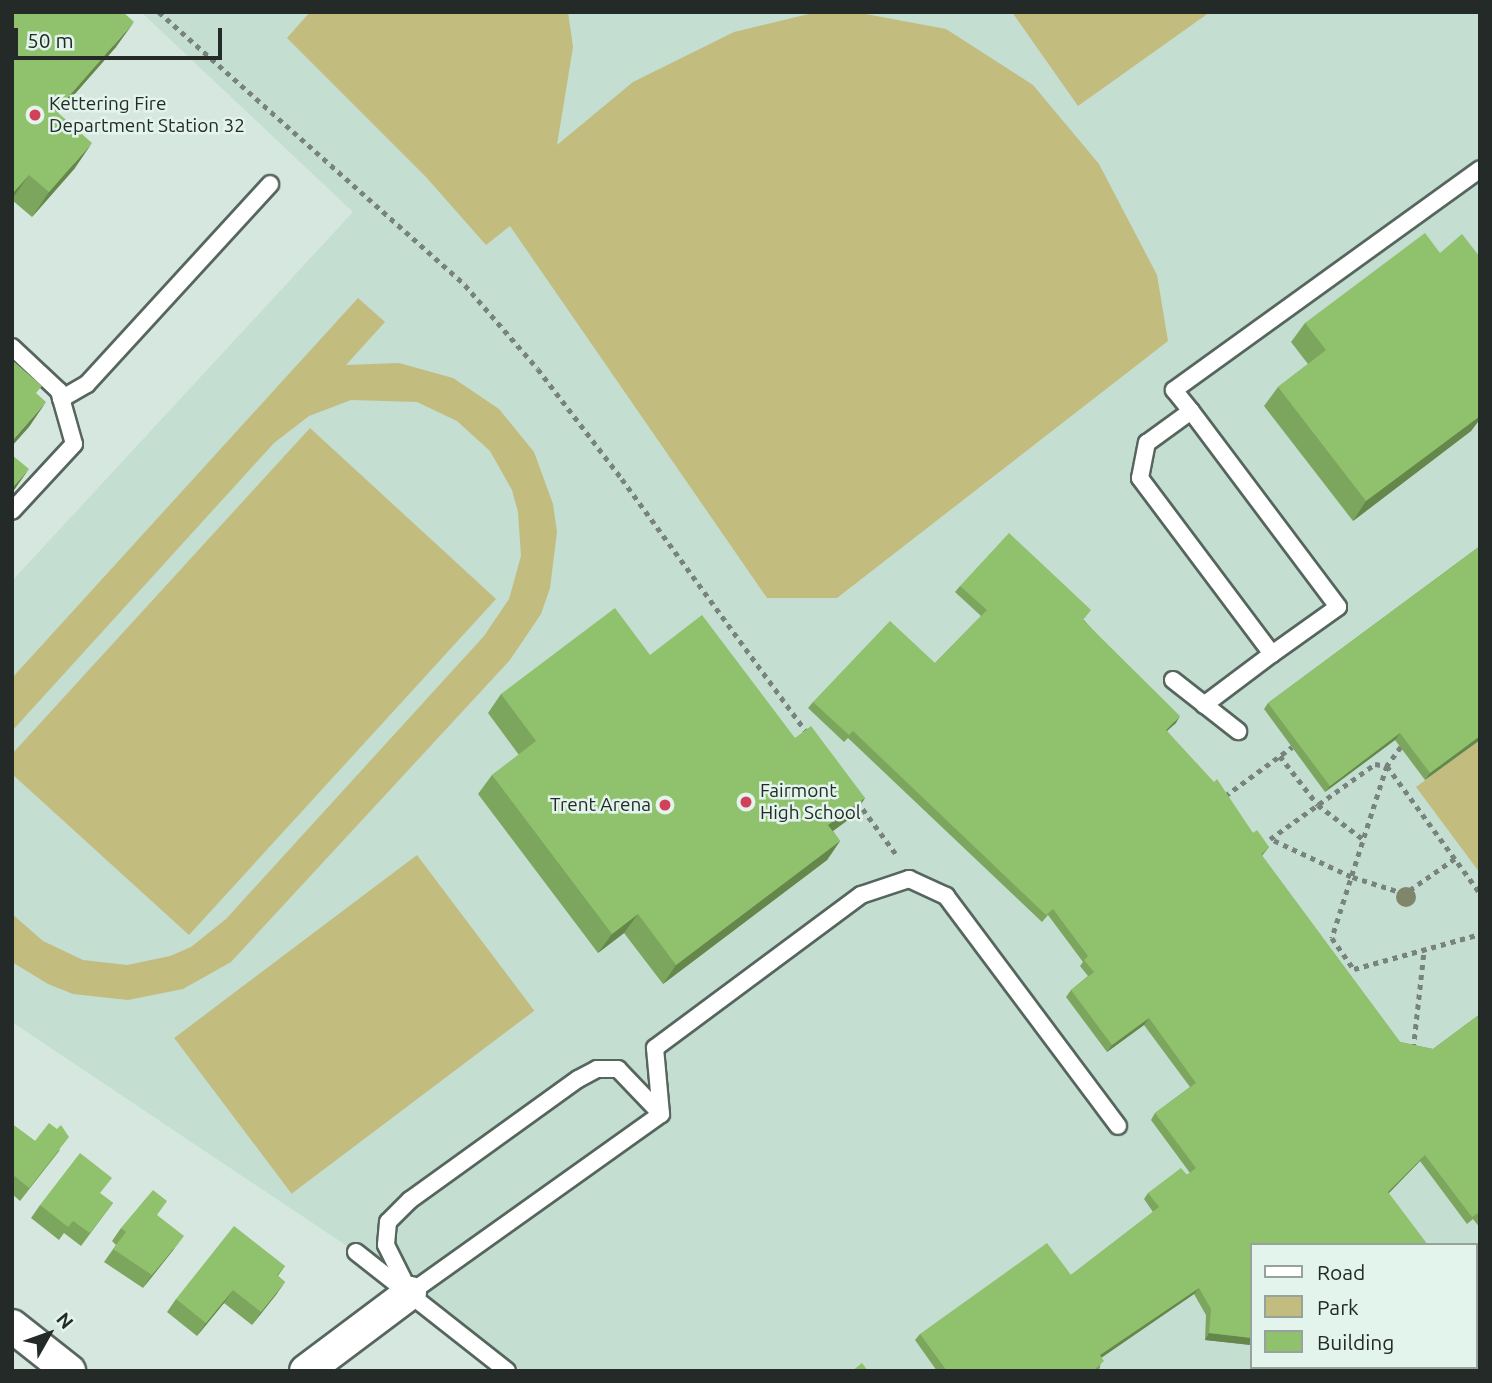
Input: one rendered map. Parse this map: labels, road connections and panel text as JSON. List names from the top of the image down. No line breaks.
{"places":["Kettering Fire Department Station 32","Fairmont High School","Trent Arena"],"legend":["Road","Park","Building"],"scale_bar":"50 m","north":"top right"}
